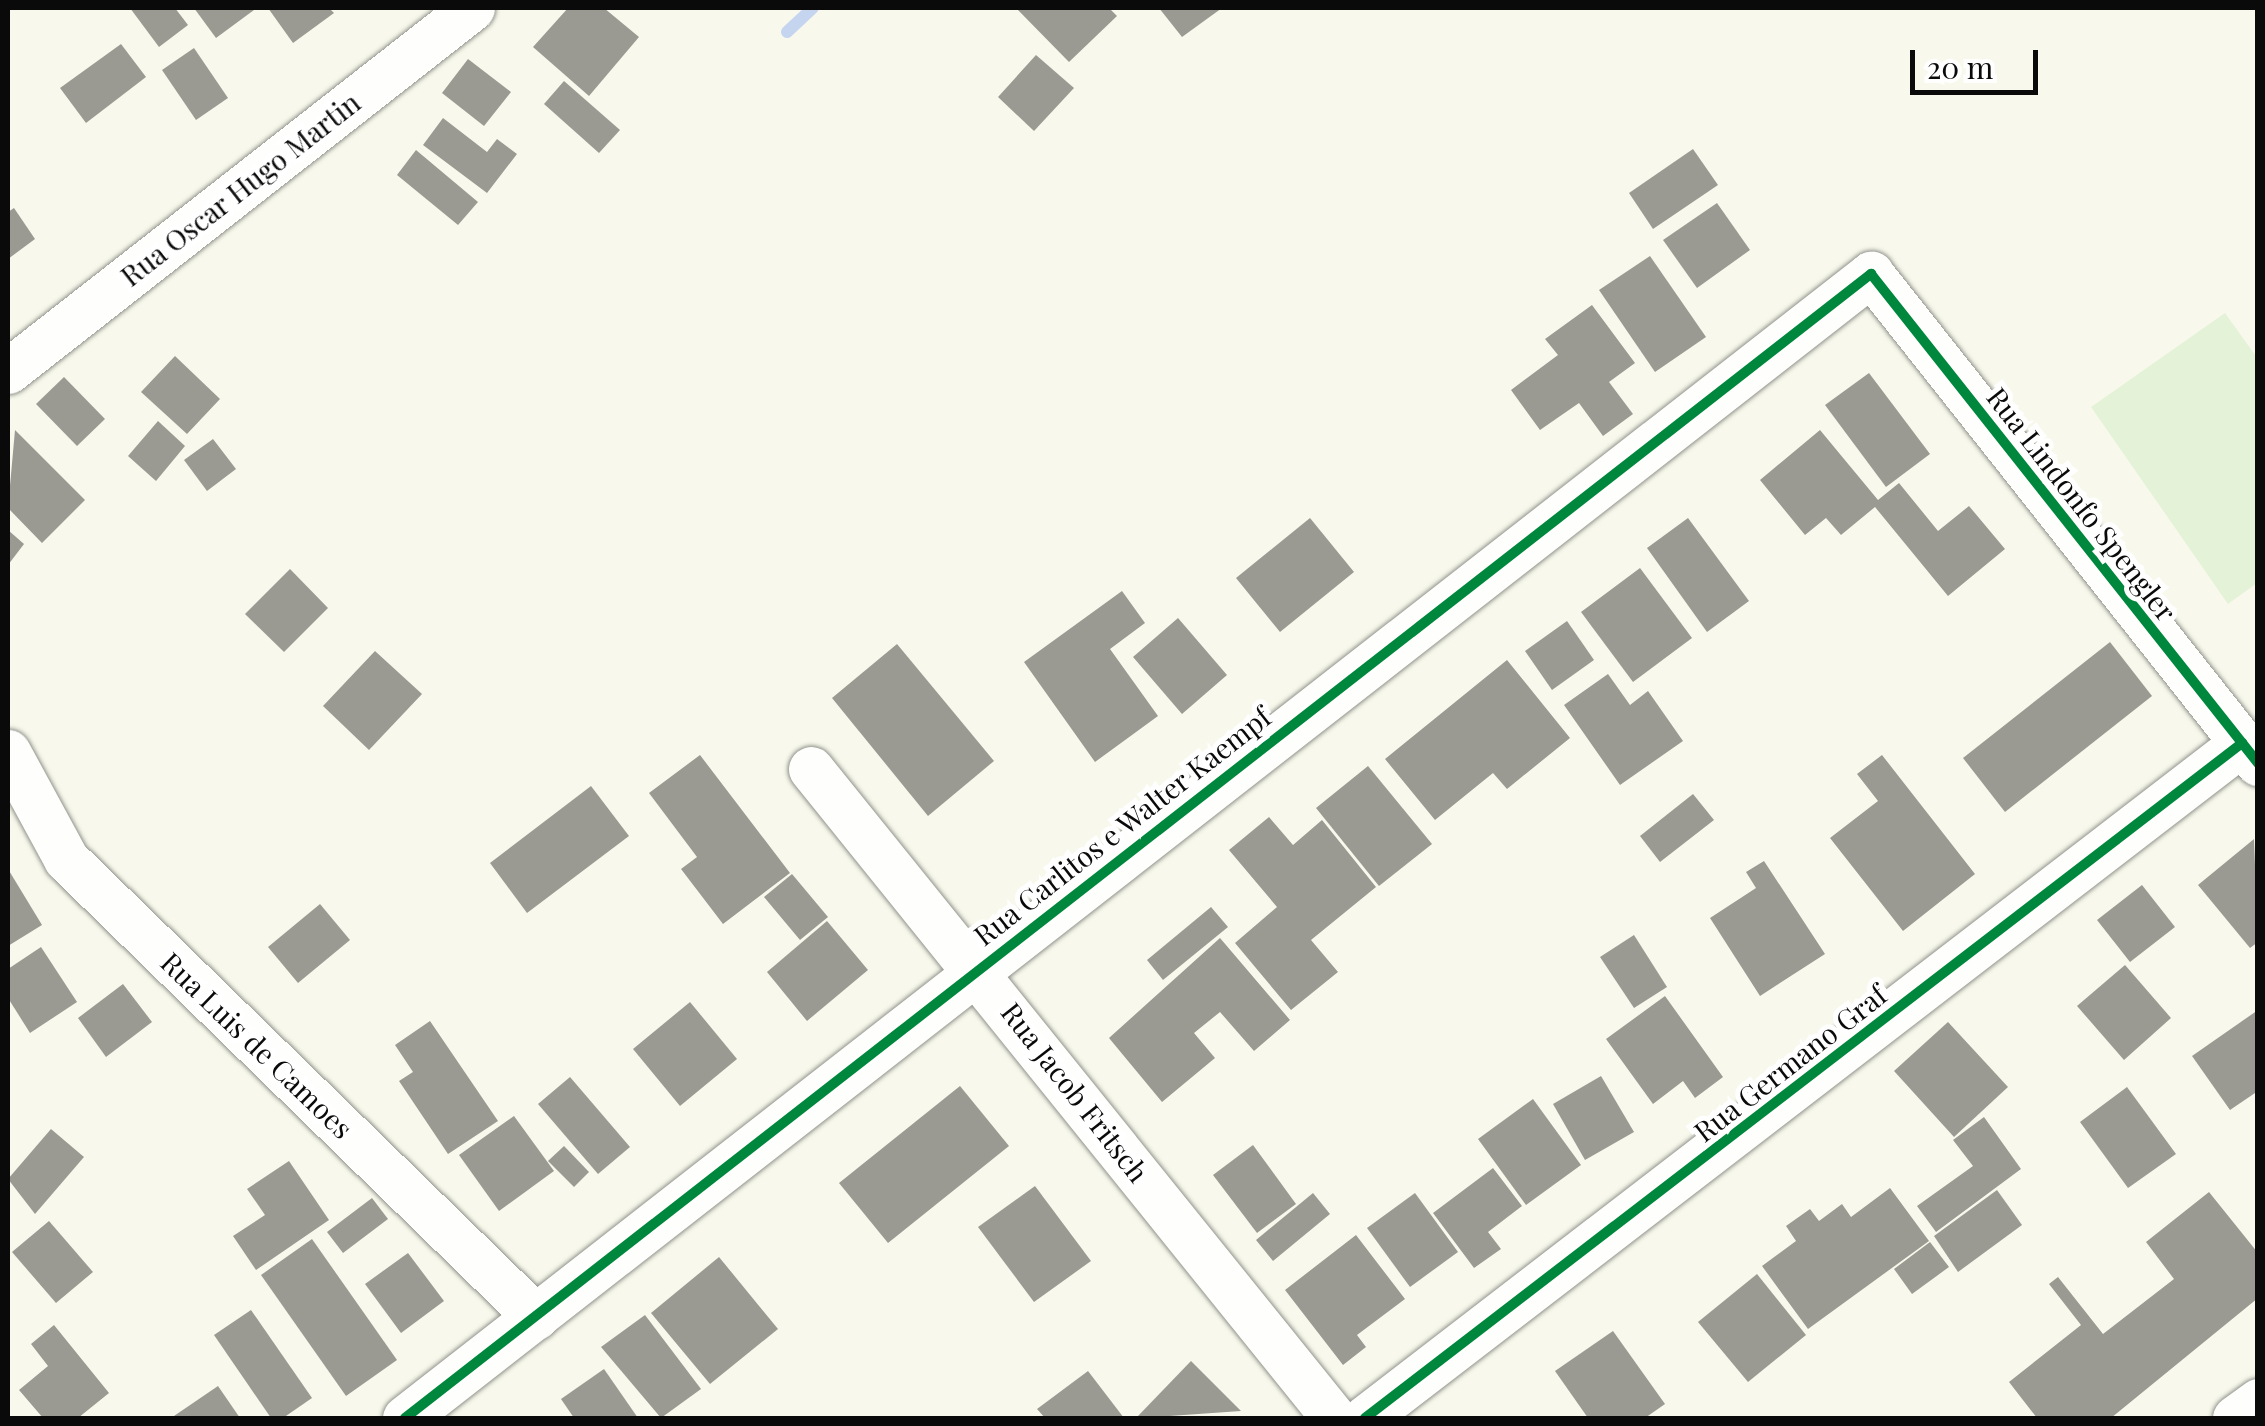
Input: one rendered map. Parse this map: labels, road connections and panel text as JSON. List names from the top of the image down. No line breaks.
{"streets":{"street":["Rua Oscar Hugo Martin","Rua Lindonfo Spengler","Rua Carlitos e Walter Kaempf","Rua Luis de Camoes","Rua Germano Graf","Rua Jacob Fritsch"]},"crossings":[["Rua Lindonfo Spengler","Rua Carlitos e Walter Kaempf"],["Rua Lindonfo Spengler","Rua Germano Graf"],["Rua Carlitos e Walter Kaempf","Rua Luis de Camoes"],["Rua Carlitos e Walter Kaempf","Rua Jacob Fritsch"]],"scale_bar":"20 m"}
